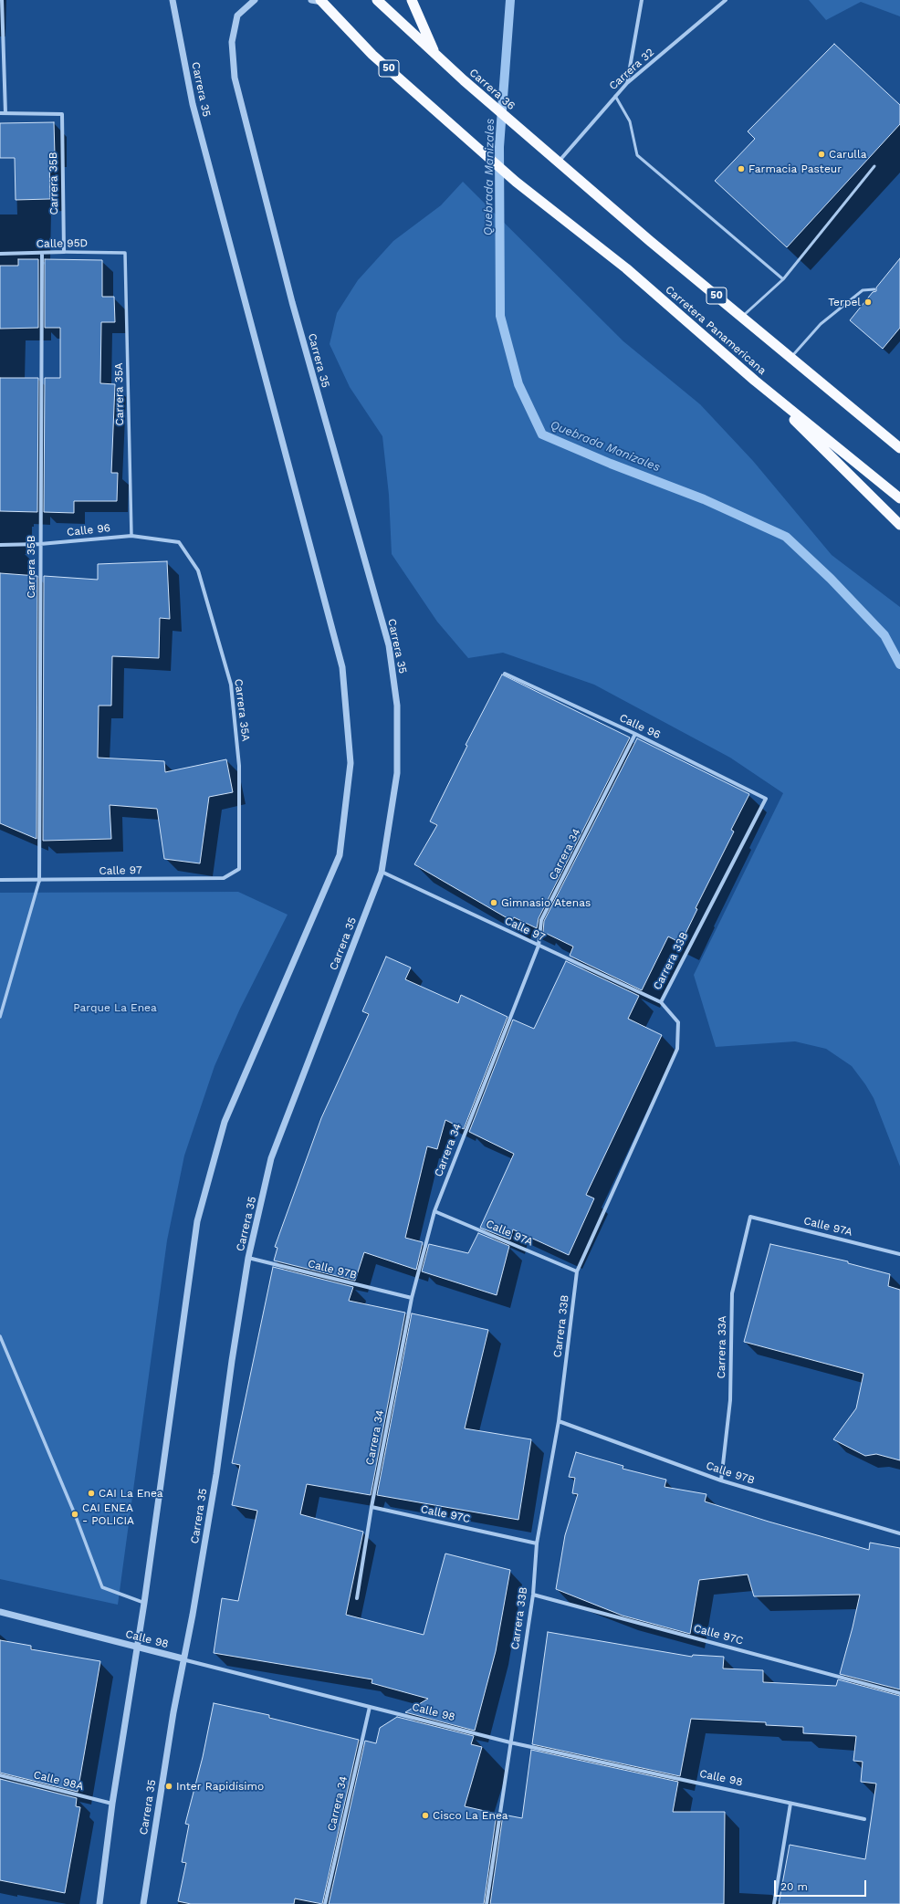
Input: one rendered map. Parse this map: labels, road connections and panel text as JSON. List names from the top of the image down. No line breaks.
{"streets":{"highway":["50","Carrera 36","Carretera Panamericana"],"street":["Carrera 32","Carrera 35","Carrera 35B","Calle 95D","Carrera 35A","Calle 96","Carrera 34","Calle 97","Carrera 33B","Calle 97A","Calle 97B","Carrera 33A","Calle 97C","Calle 98","Calle 98A"]},"crossings":[["50","Carrera 32"],["50","Carrera 36"],["Carrera 32","Carrera 36"],["Carrera 35","Calle 97"],["Carrera 35","Calle 97B"],["Carrera 35","Calle 98"],["Carrera 35","Calle 98A"],["Carrera 35B","Calle 95D"],["Carrera 35B","Calle 96"],["Carrera 35B","Calle 97"],["Calle 95D","Carrera 35A"],["Carrera 35A","Calle 96"],["Carrera 35A","Calle 97"],["Calle 96","Carrera 34"],["Calle 96","Carrera 33B"],["Carrera 34","Calle 97"],["Carrera 34","Calle 97A"],["Carrera 34","Calle 97B"],["Carrera 34","Calle 97C"],["Carrera 34","Calle 98"],["Calle 97","Carrera 33B"],["Carrera 33B","Calle 97A"],["Carrera 33B","Calle 97B"],["Carrera 33B","Calle 97C"],["Carrera 33B","Calle 98"],["Calle 97A","Carrera 33A"],["Calle 97B","Carrera 33A"]],"water":["Quebrada Manizales"],"parks":["Parque La Enea"],"places":["Carulla","Farmacia Pasteur","Terpel","Gimnasio Atenas","CAI La Enea","CAI ENEA - POLICIA","Inter Rapidísimo","Cisco La Enea"],"scale_bar":"20 m"}
